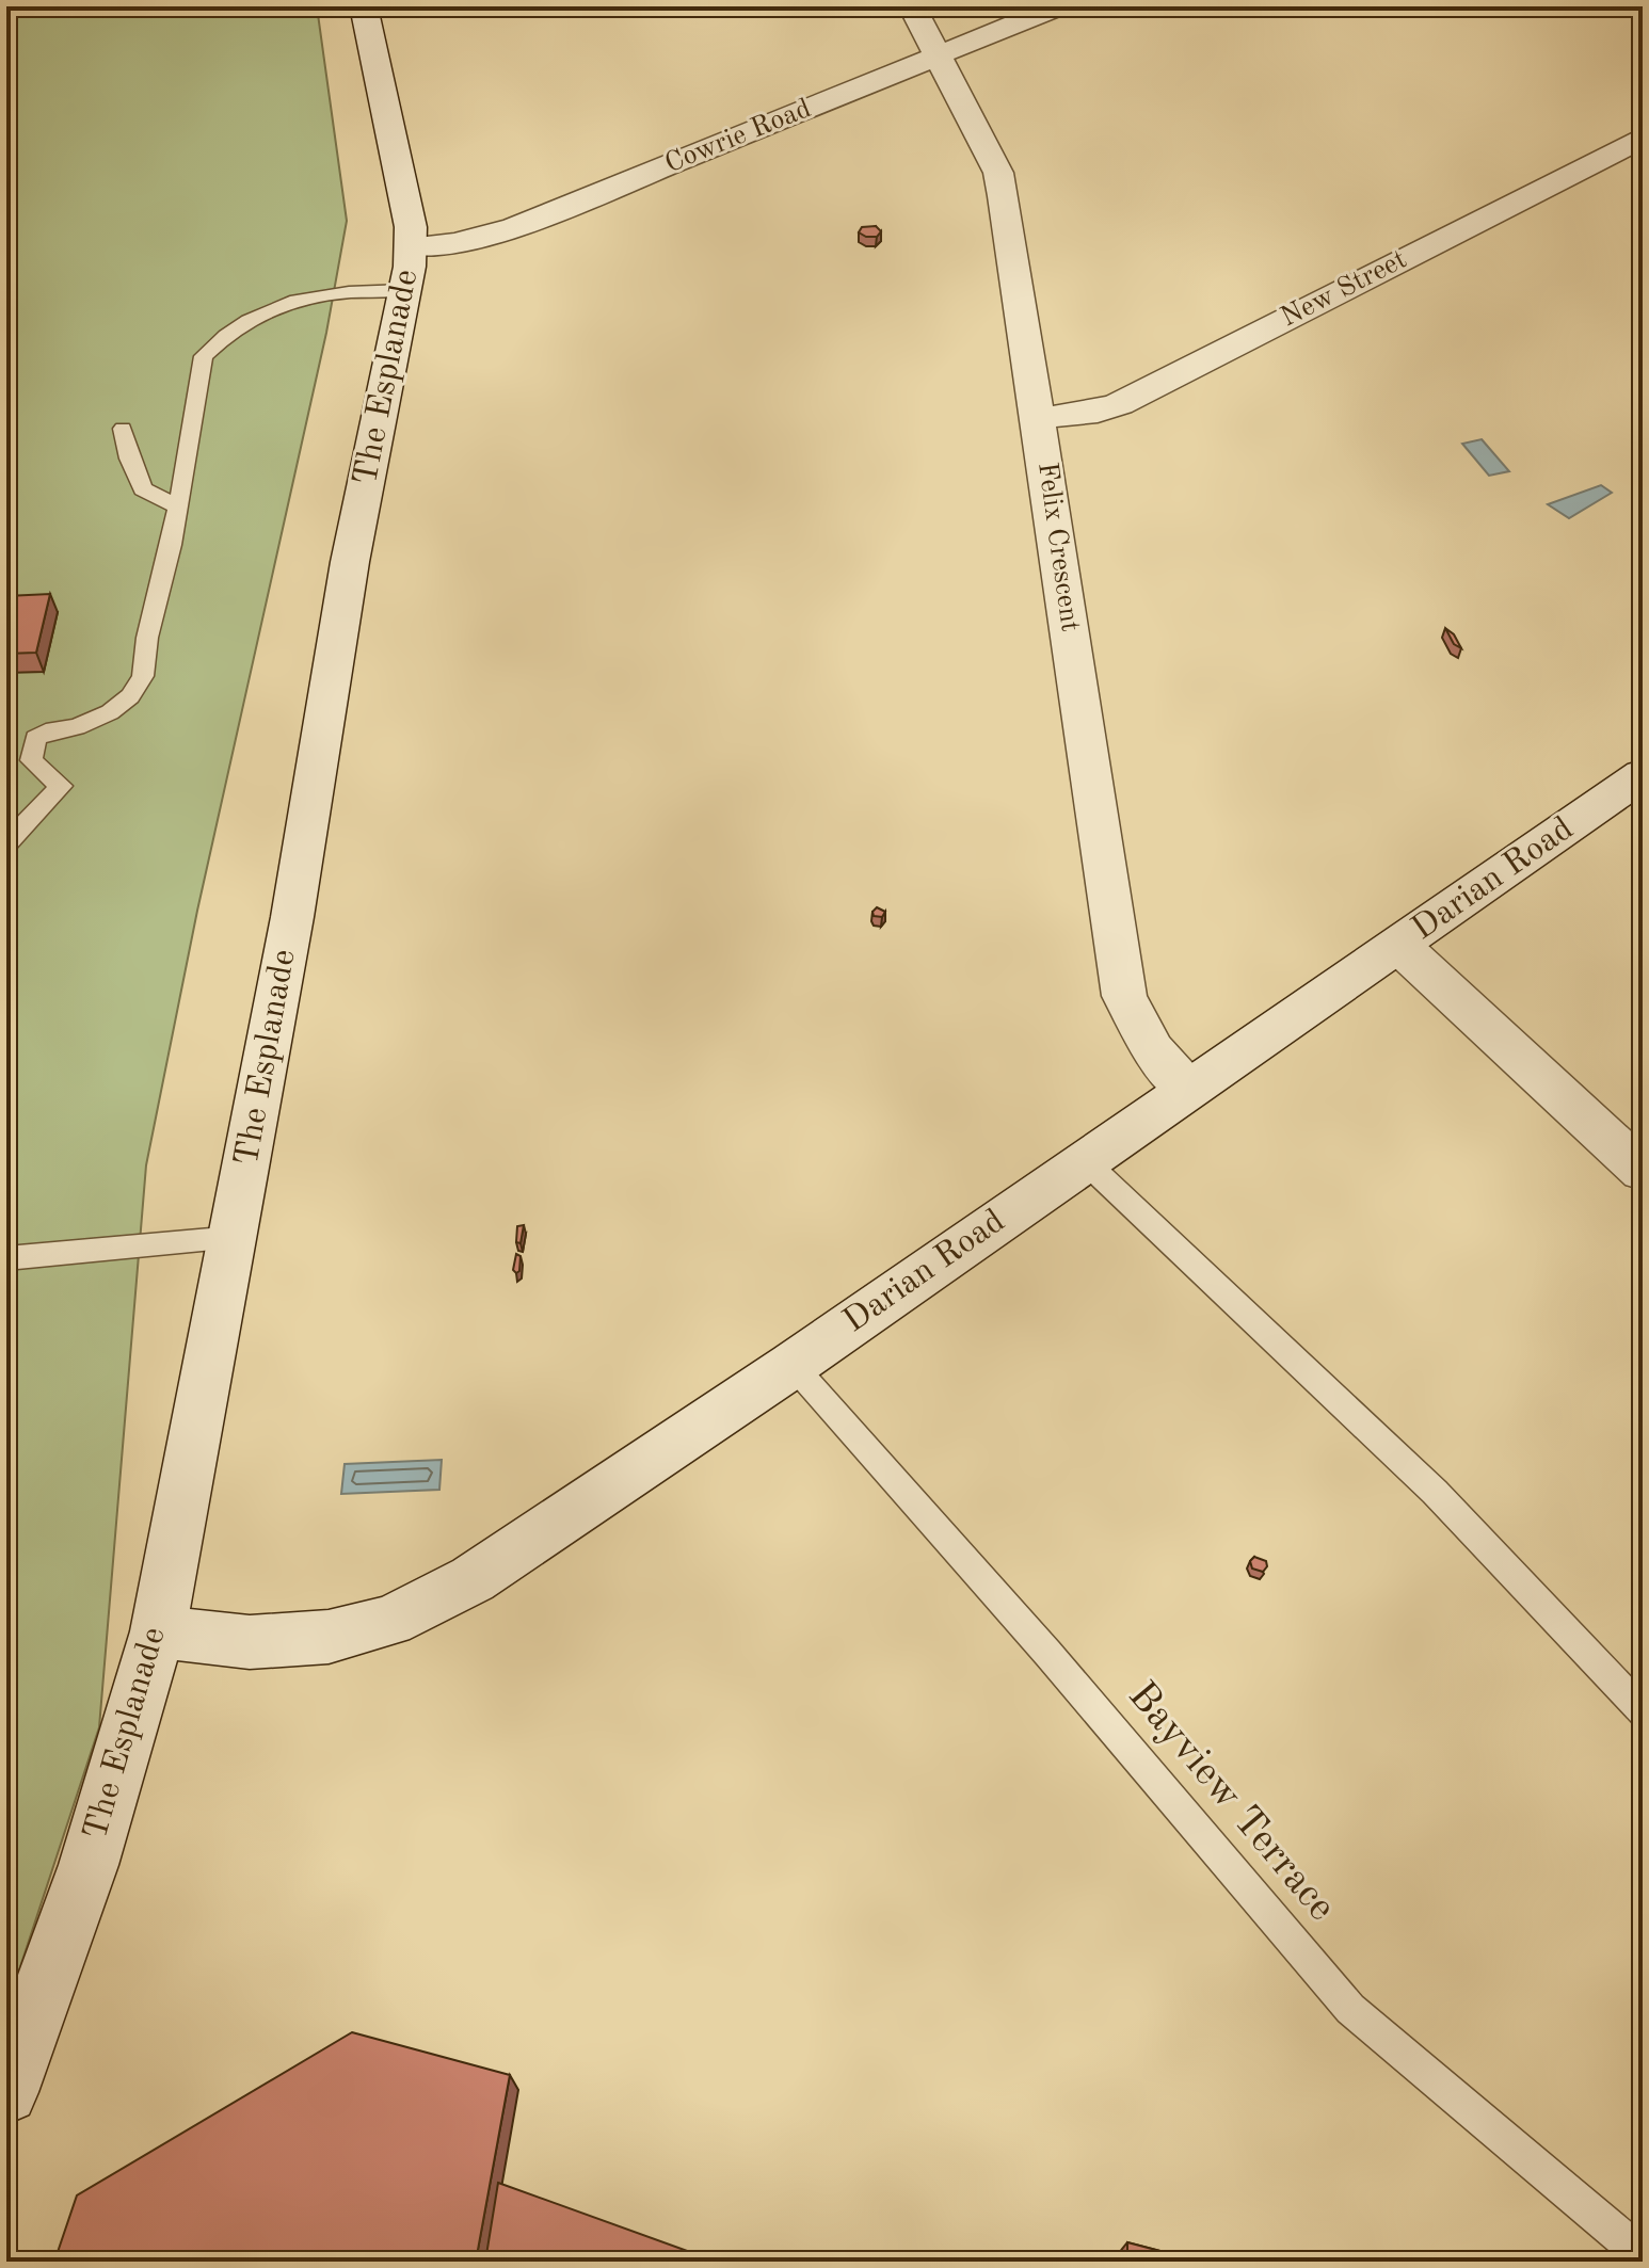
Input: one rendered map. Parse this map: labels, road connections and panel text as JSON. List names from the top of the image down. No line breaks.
{"streets":{"street":["Cowrie Road","New Street","The Esplanade","Felix Crescent","Darian Road"],"lane":["Bayview Terrace"]},"crossings":[["Cowrie Road","The Esplanade"],["Cowrie Road","Felix Crescent"],["New Street","Felix Crescent"],["The Esplanade","Darian Road"],["Felix Crescent","Darian Road"],["Darian Road","Bayview Terrace"]]}
